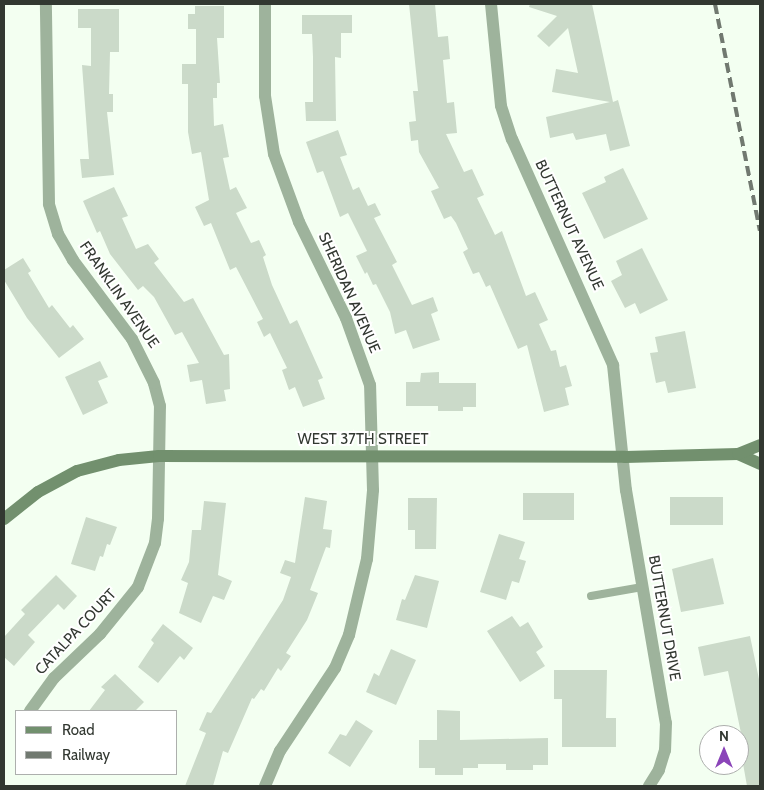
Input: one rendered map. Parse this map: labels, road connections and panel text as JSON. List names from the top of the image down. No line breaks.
{"streets":{"street":["BUTTERNUT AVENUE","SHERIDAN AVENUE","FRANKLIN AVENUE","WEST 37TH STREET","BUTTERNUT DRIVE","CATALPA COURT"]},"crossings":[["BUTTERNUT AVENUE","WEST 37TH STREET"],["BUTTERNUT AVENUE","BUTTERNUT DRIVE"],["SHERIDAN AVENUE","WEST 37TH STREET"],["FRANKLIN AVENUE","WEST 37TH STREET"],["FRANKLIN AVENUE","CATALPA COURT"],["WEST 37TH STREET","BUTTERNUT DRIVE"],["WEST 37TH STREET","CATALPA COURT"]],"legend":["Road","Railway"],"north":"top"}
